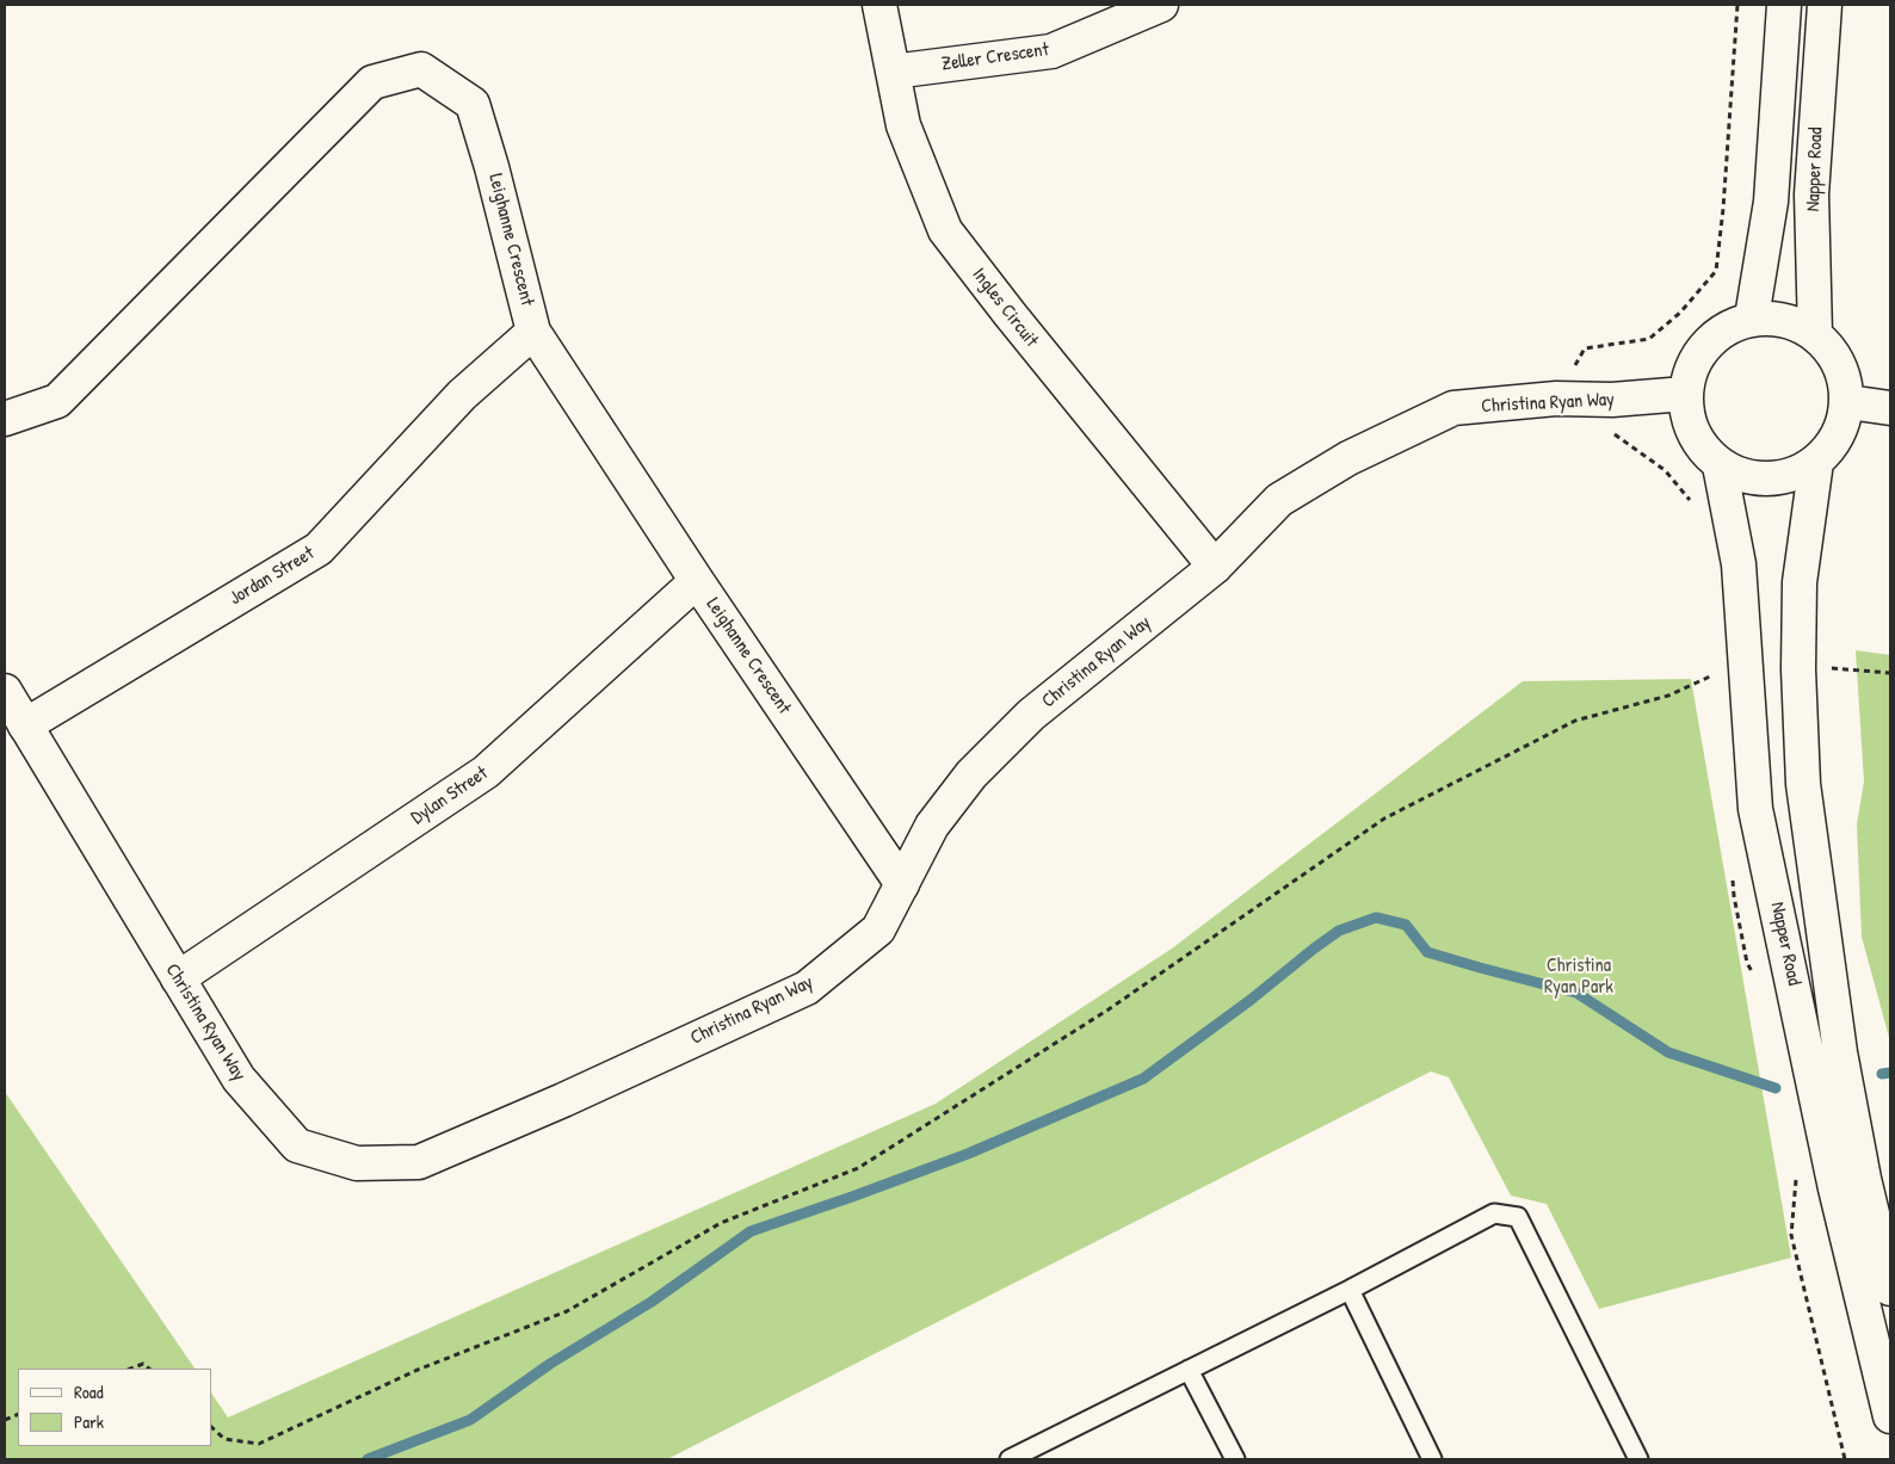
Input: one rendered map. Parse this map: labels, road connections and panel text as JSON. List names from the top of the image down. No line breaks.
{"streets":{"street":["Zeller Crescent","Napper Road","Leighanne Crescent","Ingles Circuit","Christina Ryan Way","Jordan Street","Dylan Street"]},"crossings":[["Zeller Crescent","Ingles Circuit"],["Napper Road","Christina Ryan Way"],["Leighanne Crescent","Christina Ryan Way"],["Leighanne Crescent","Jordan Street"],["Leighanne Crescent","Dylan Street"],["Ingles Circuit","Christina Ryan Way"],["Christina Ryan Way","Jordan Street"],["Christina Ryan Way","Dylan Street"]],"parks":["Christina Ryan Park"],"legend":["Road","Park"]}
